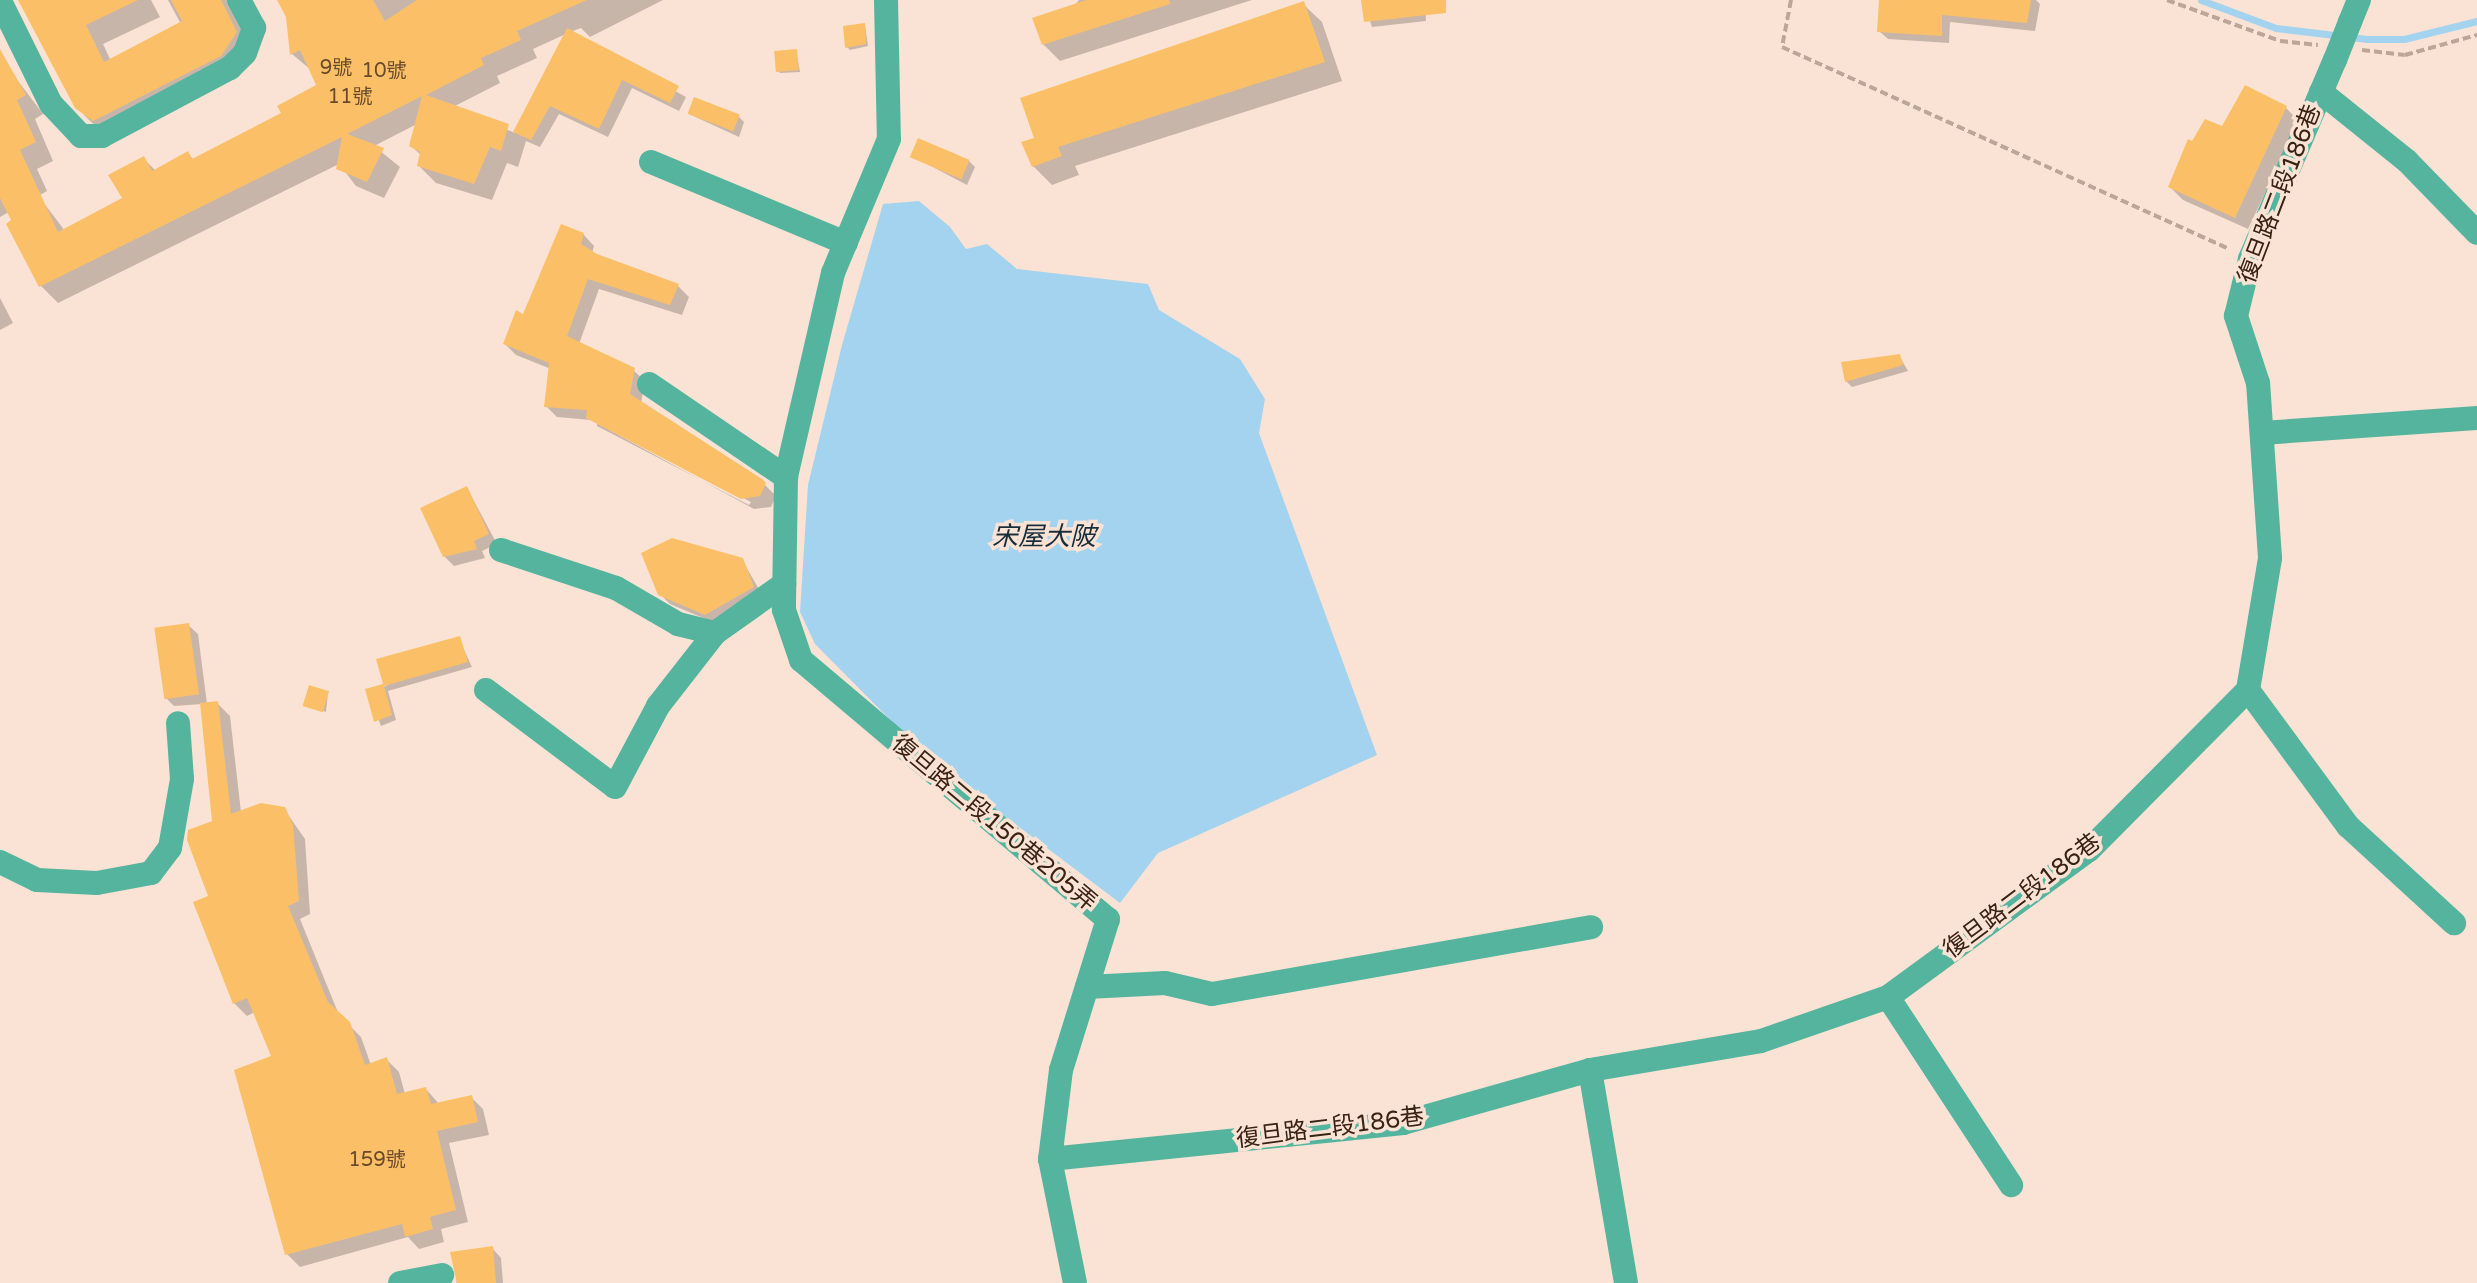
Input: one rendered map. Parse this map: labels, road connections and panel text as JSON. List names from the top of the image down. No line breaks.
{"streets":{"lane":["復旦路二段186巷","復旦路二段150巷205弄"]},"crossings":[["復旦路二段186巷","復旦路二段150巷205弄"]],"water":["宋屋大陂"],"house_numbers":["9號","10號","11號","159號"]}
